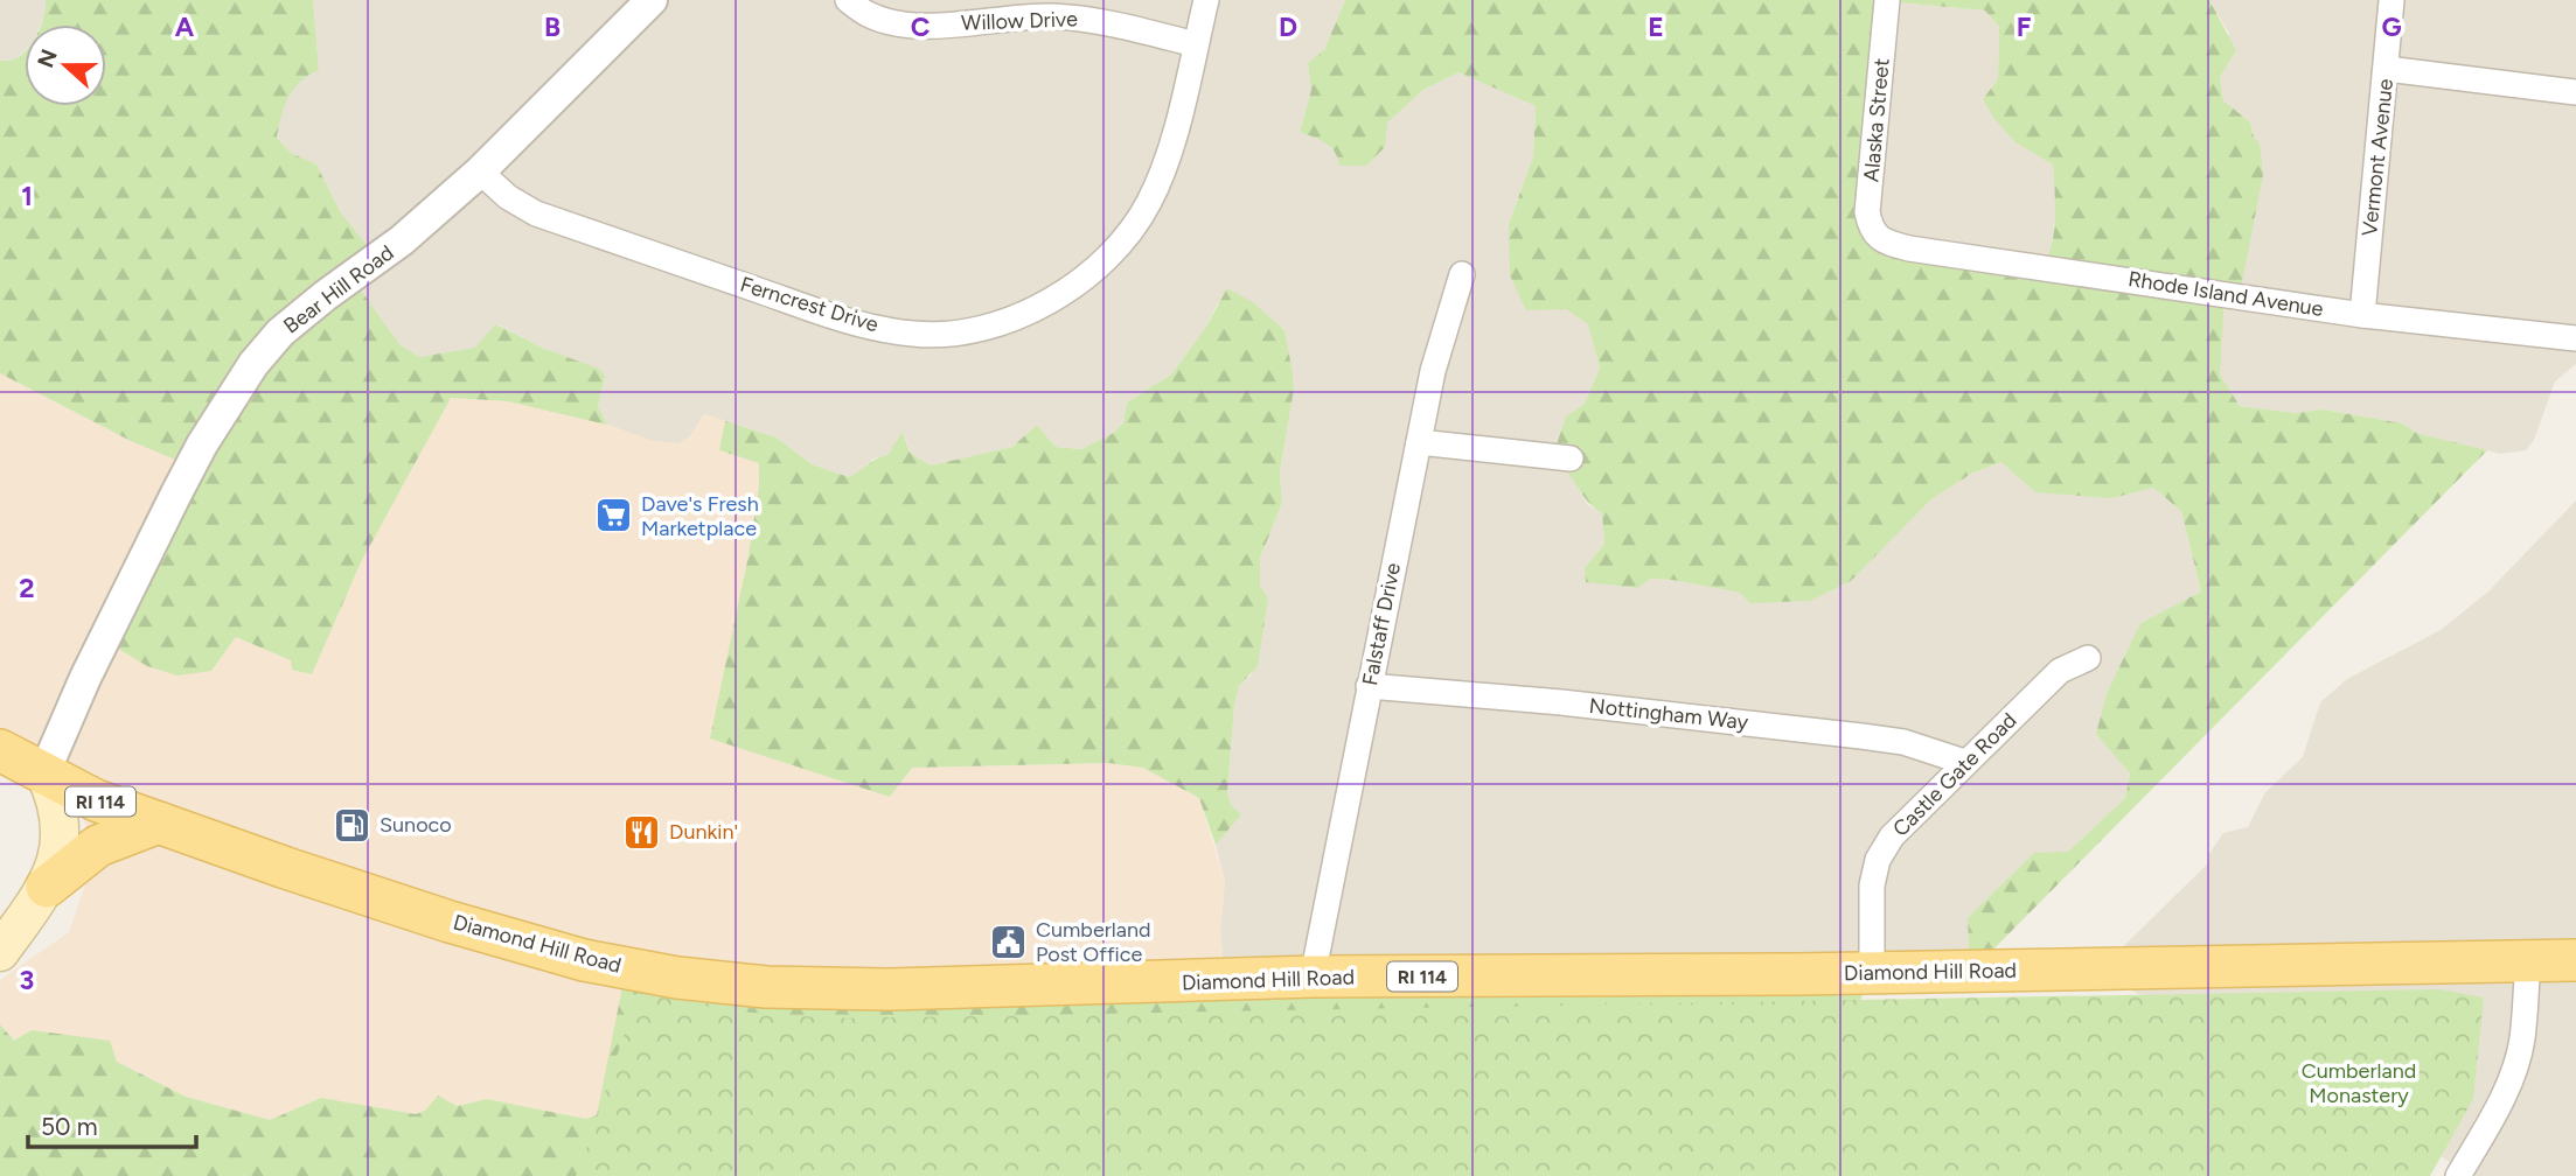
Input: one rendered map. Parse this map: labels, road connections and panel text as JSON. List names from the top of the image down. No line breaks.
{"streets":{"main road":["RI 114","Diamond Hill Road"],"street":["Willow Drive","Alaska Street","Vermont Avenue","Bear Hill Road","Rhode Island Avenue","Ferncrest Drive","Falstaff Drive","Nottingham Way","Castle Gate Road"]},"crossings":[["Willow Drive","Ferncrest Drive"],["Alaska Street","Rhode Island Avenue"],["Vermont Avenue","Rhode Island Avenue"],["Bear Hill Road","Ferncrest Drive"],["Bear Hill Road","Diamond Hill Road"],["Falstaff Drive","Nottingham Way"],["Falstaff Drive","Diamond Hill Road"],["Nottingham Way","Castle Gate Road"],["Castle Gate Road","Diamond Hill Road"]],"parks":["Cumberland Monastery"],"places":{"supermarket":["Dave's Fresh Marketplace"],"fuel station":["Sunoco"],"restaurant":["Dunkin'"],"public building":["Cumberland Post Office"]},"scale_bar":"50 m","north":"left","grid":{"columns":["A","B","C","D","E","F","G"],"rows":["1","2","3"]}}
